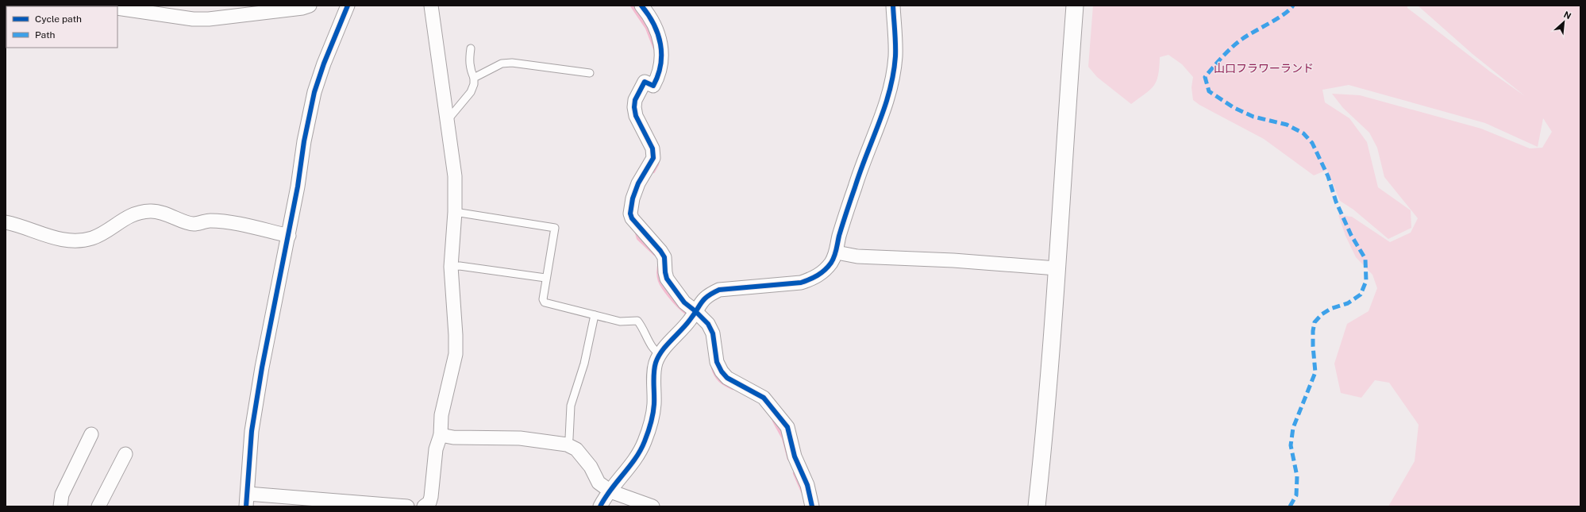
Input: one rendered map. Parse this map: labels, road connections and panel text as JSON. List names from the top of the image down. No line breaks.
{"parks":["山口フラワーランド"],"legend":["Cycle path","Path"],"north":"top right"}
